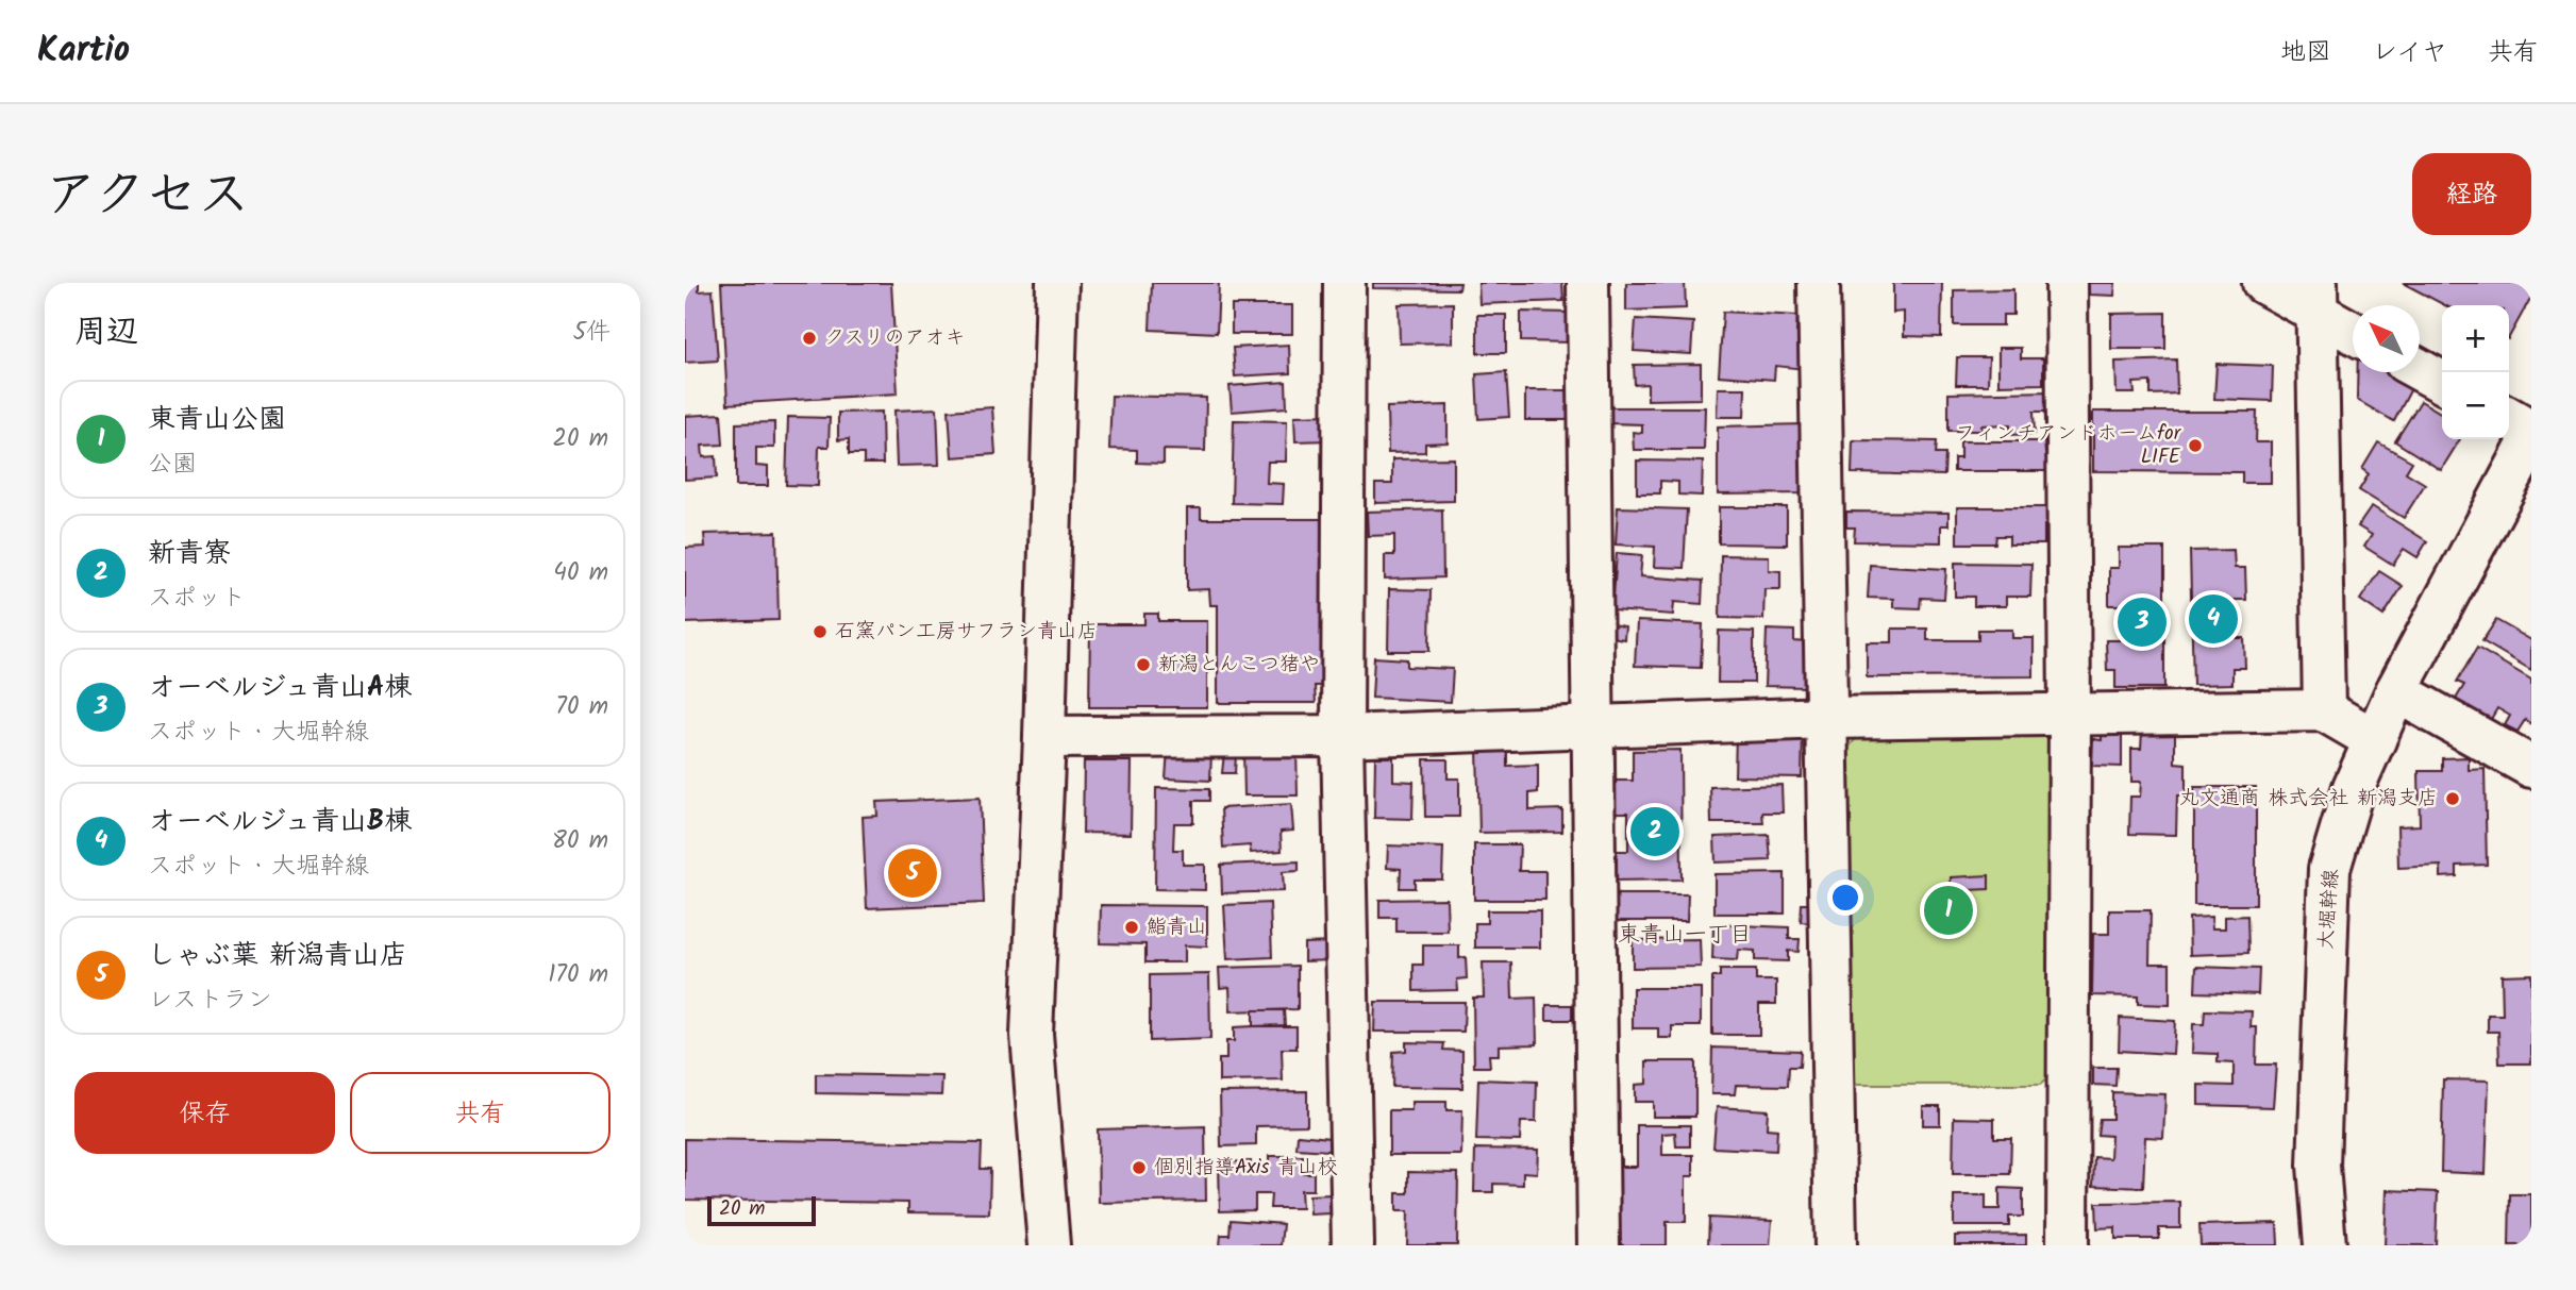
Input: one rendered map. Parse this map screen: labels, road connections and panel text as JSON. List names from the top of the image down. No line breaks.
{"streets":{"street":["大堀幹線"]},"districts":["東青山一丁目"],"places":["クスリのアオキ","フィンチアンドホームfor LIFE","石窯パン工房サフラン青山店","新潟とんこつ猪や","丸文通商 株式会社 新潟支店","鮨青山","個別指導Axis 青山校"],"scale_bar":"20 m","north":"top left","page":{"header":"Kartio","nav":["地図","レイヤ","共有"],"title":"アクセス","buttons":["経路",["保存","共有"]],"heading":["周辺","5件"],"map_buttons":["+","−"],"list":[{"mark":"1","name":"東青山公園","note":"公園","value":"20 m"},{"mark":"2","name":"新青寮","note":"スポット","value":"40 m"},{"mark":"3","name":"オーベルジュ青山A棟","note":"スポット · 大堀幹線","value":"70 m"},{"mark":"4","name":"オーベルジュ青山B棟","note":"スポット · 大堀幹線","value":"80 m"},{"mark":"5","name":"しゃぶ葉 新潟青山店","note":"レストラン","value":"170 m"}],"pins":["4","3","2","5","1"],"scale":"20 m"}}
